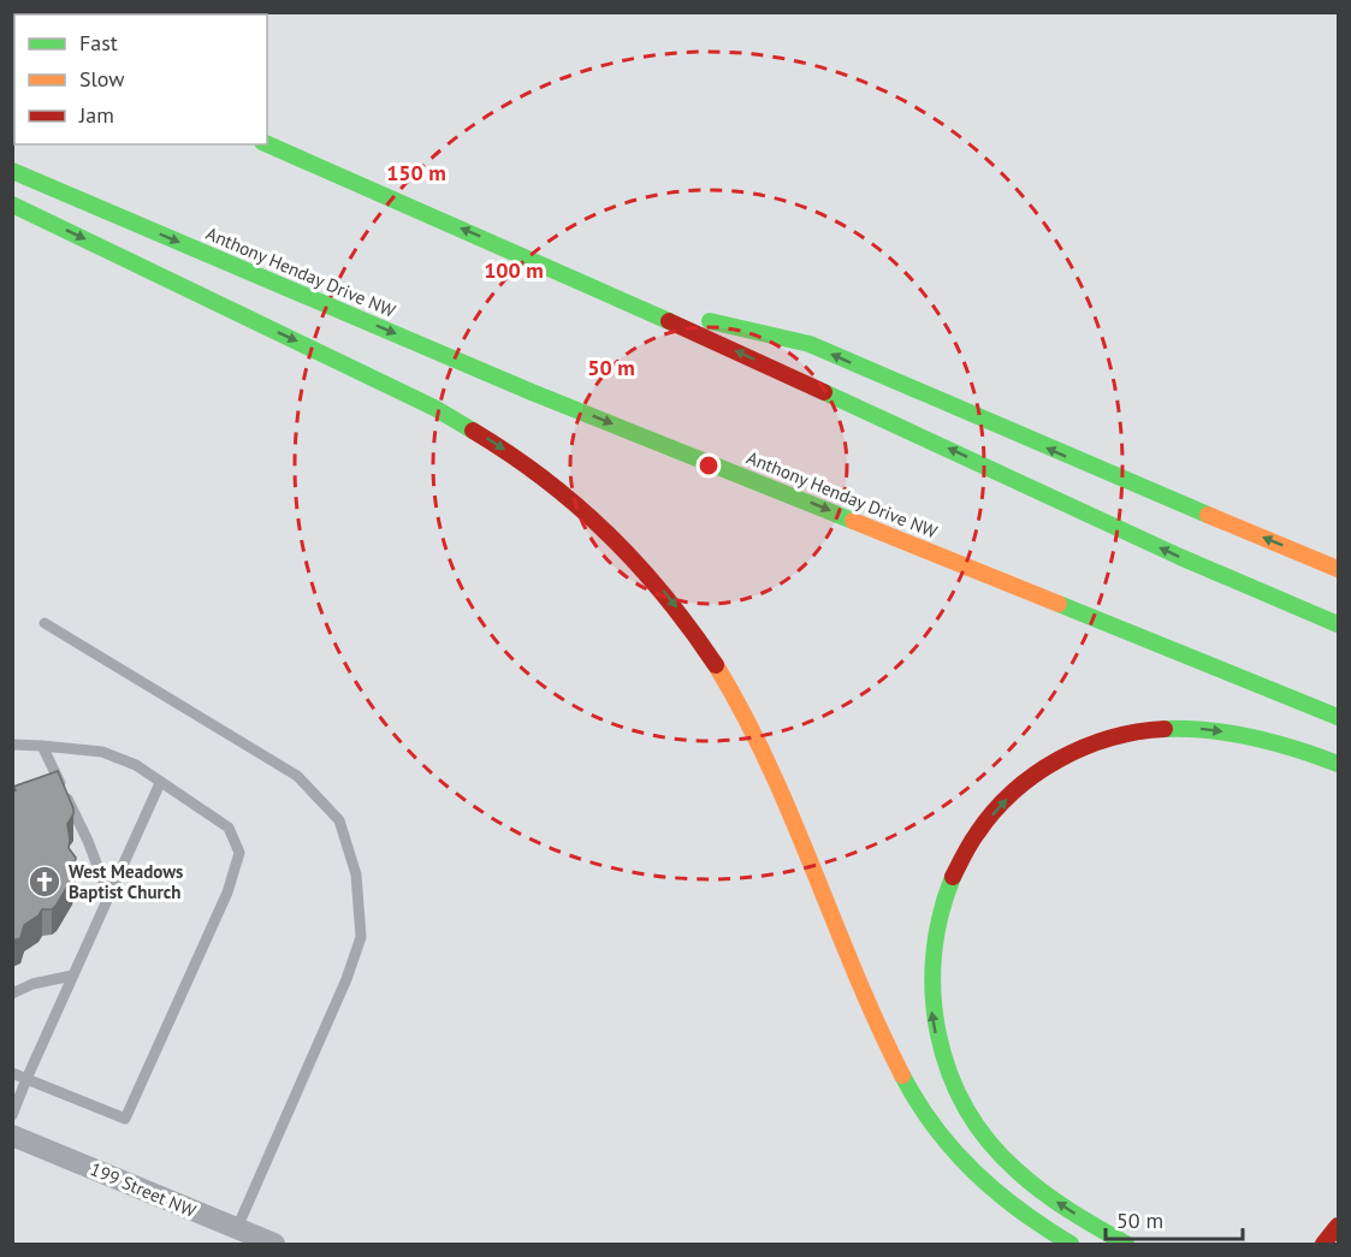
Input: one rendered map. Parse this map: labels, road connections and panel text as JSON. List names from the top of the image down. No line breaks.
{"streets":{"highway":["Anthony Henday Drive NW"],"street":["199 Street NW"]},"places":{"church":["West Meadows Baptist Church"]},"legend":["Fast","Slow","Jam"],"scale_bar":"50 m","rings":["150 m","100 m","50 m"]}
